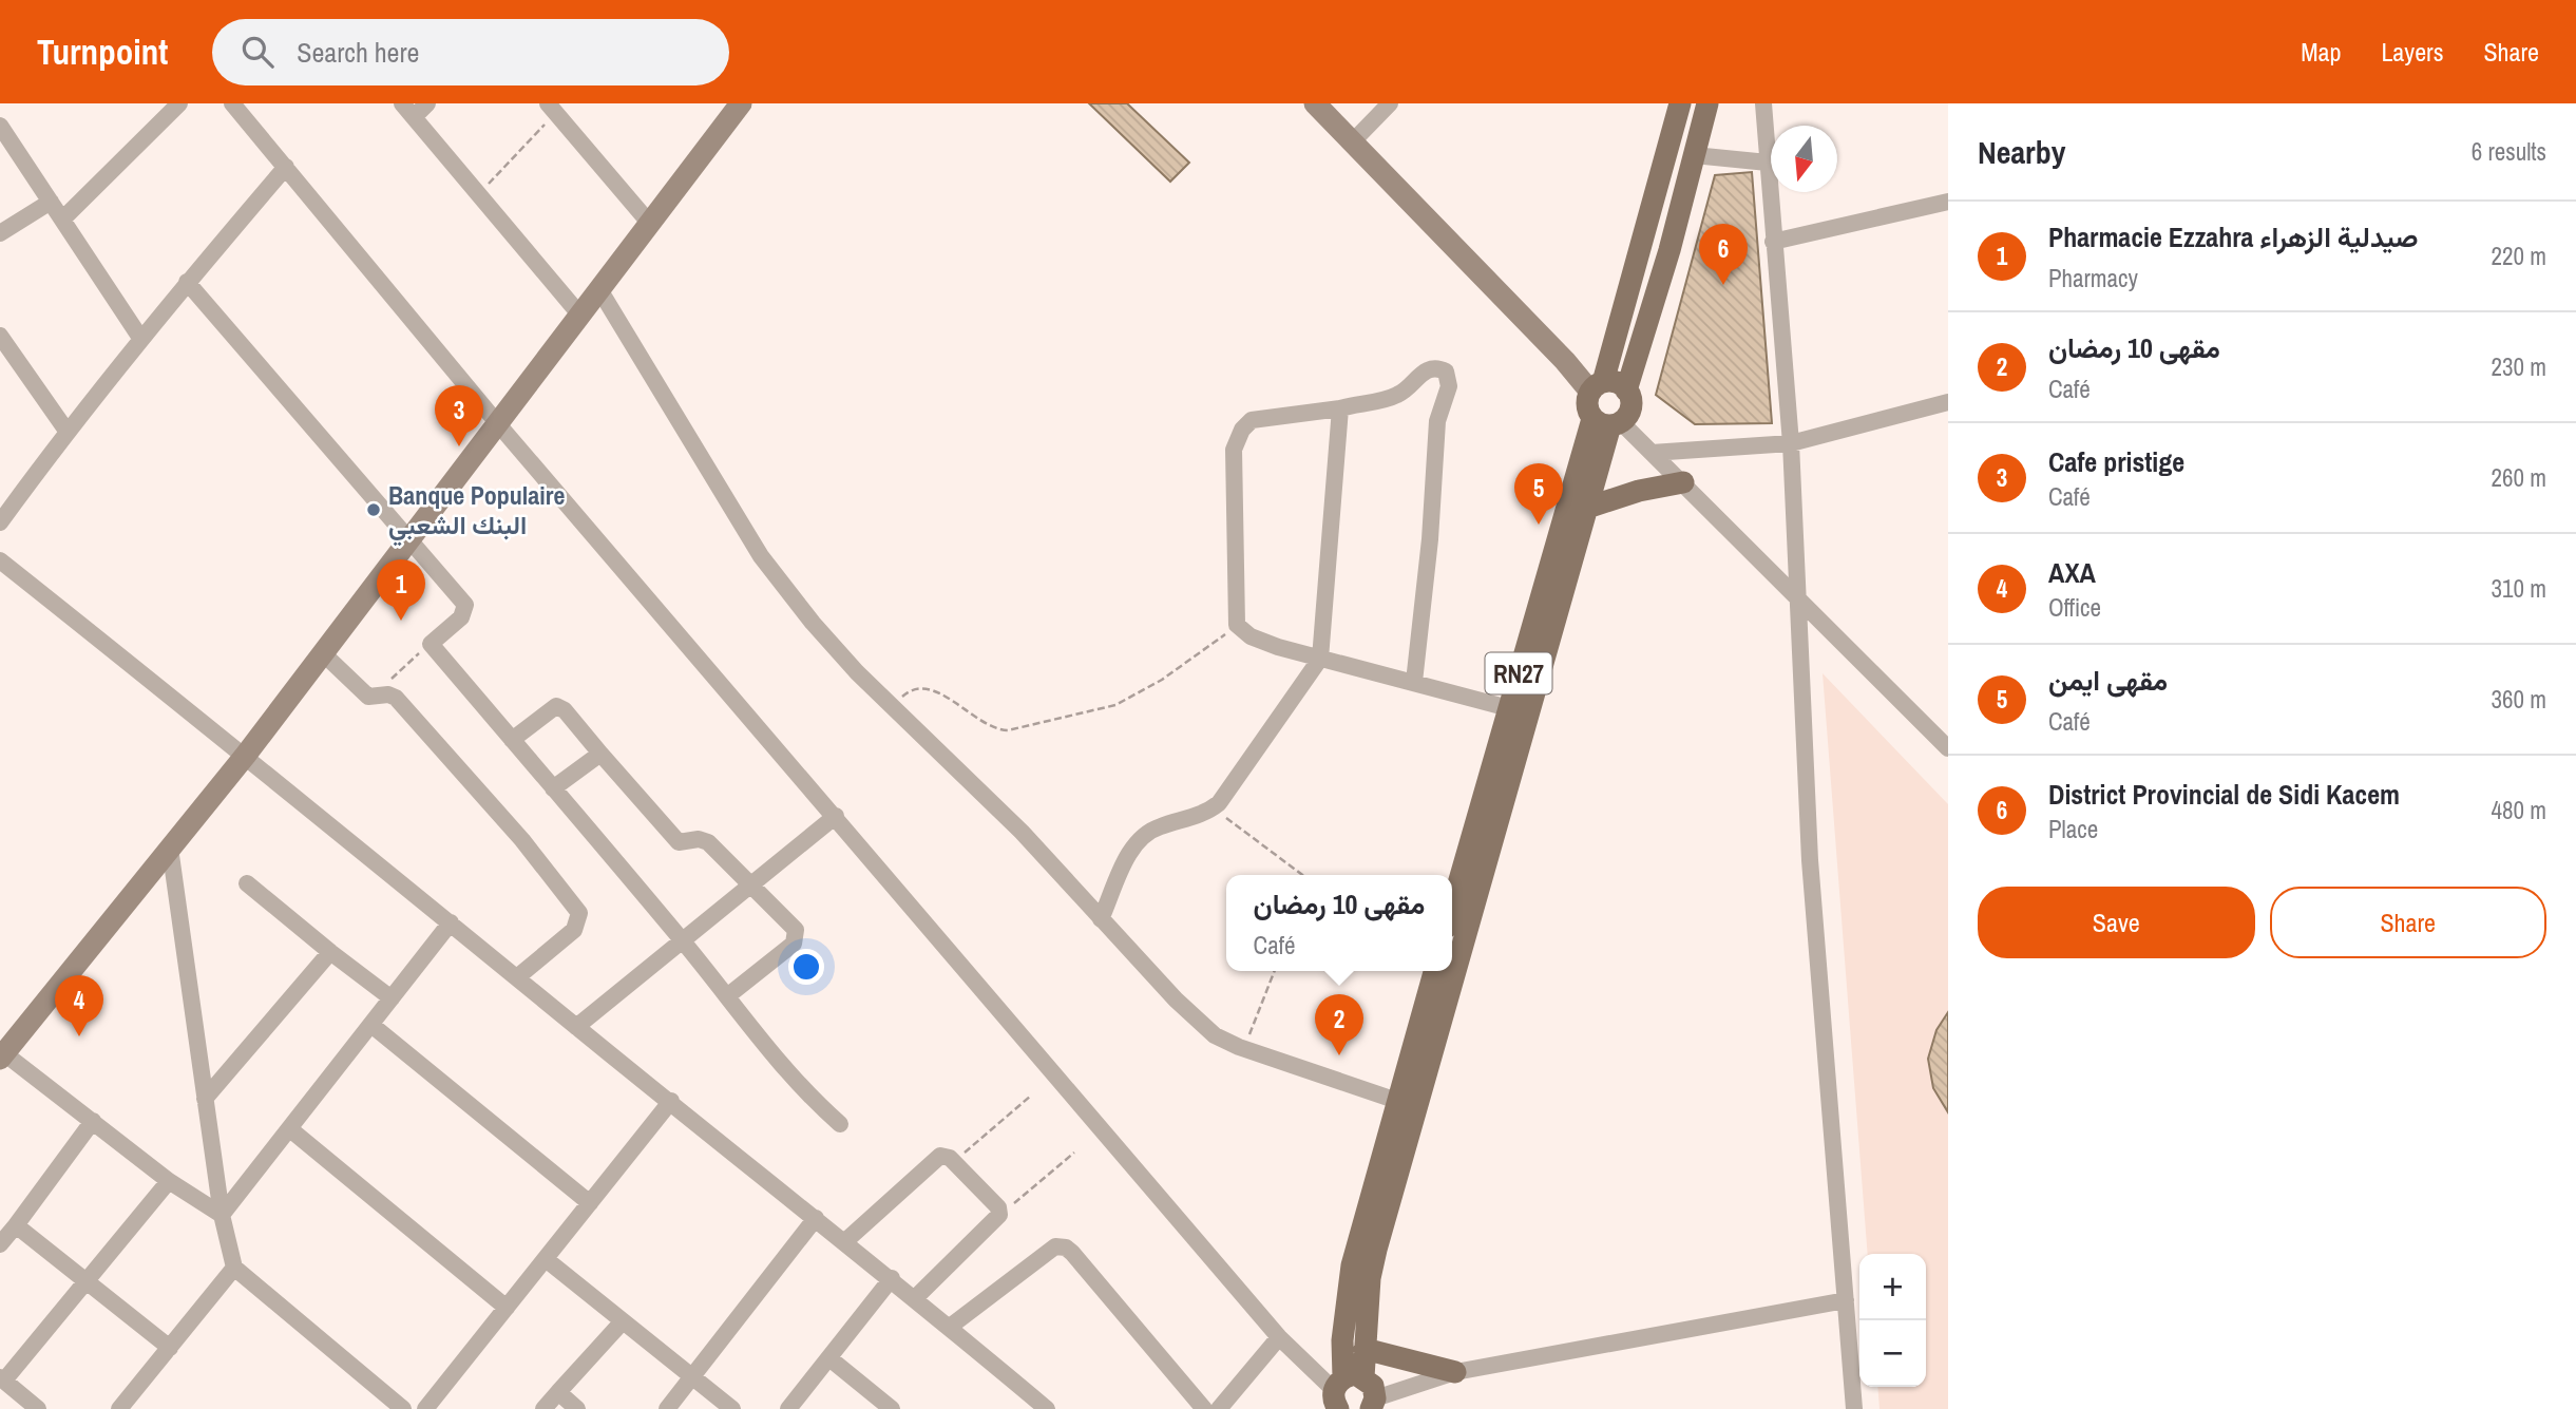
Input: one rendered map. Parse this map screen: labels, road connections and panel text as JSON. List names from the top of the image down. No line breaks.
{"streets":{"main road":["RN27"]},"places":["Banque Populaire البنك الشعبي"],"north":"bottom","page":{"header":"Turnpoint","search":"Search here","nav":["Map","Layers","Share"],"heading":["Nearby","6 results"],"list":[{"mark":"1","name":"Pharmacie Ezzahra صيدلية الزهراء","note":"Pharmacy","value":"220 m"},{"mark":"2","name":"مقهى 10 رمضان","note":"Café","value":"230 m"},{"mark":"3","name":"Cafe pristige","note":"Café","value":"260 m"},{"mark":"4","name":"AXA","note":"Office","value":"310 m"},{"mark":"5","name":"مقهى ايمن","note":"Café","value":"360 m"},{"mark":"6","name":"District Provincial de Sidi Kacem","note":"Place","value":"480 m"}],"pins":["6","3","5","1","4","2"],"buttons":["Save","Share"],"popup":["مقهى 10 رمضان","Café"],"map_buttons":["+","−"]}}
